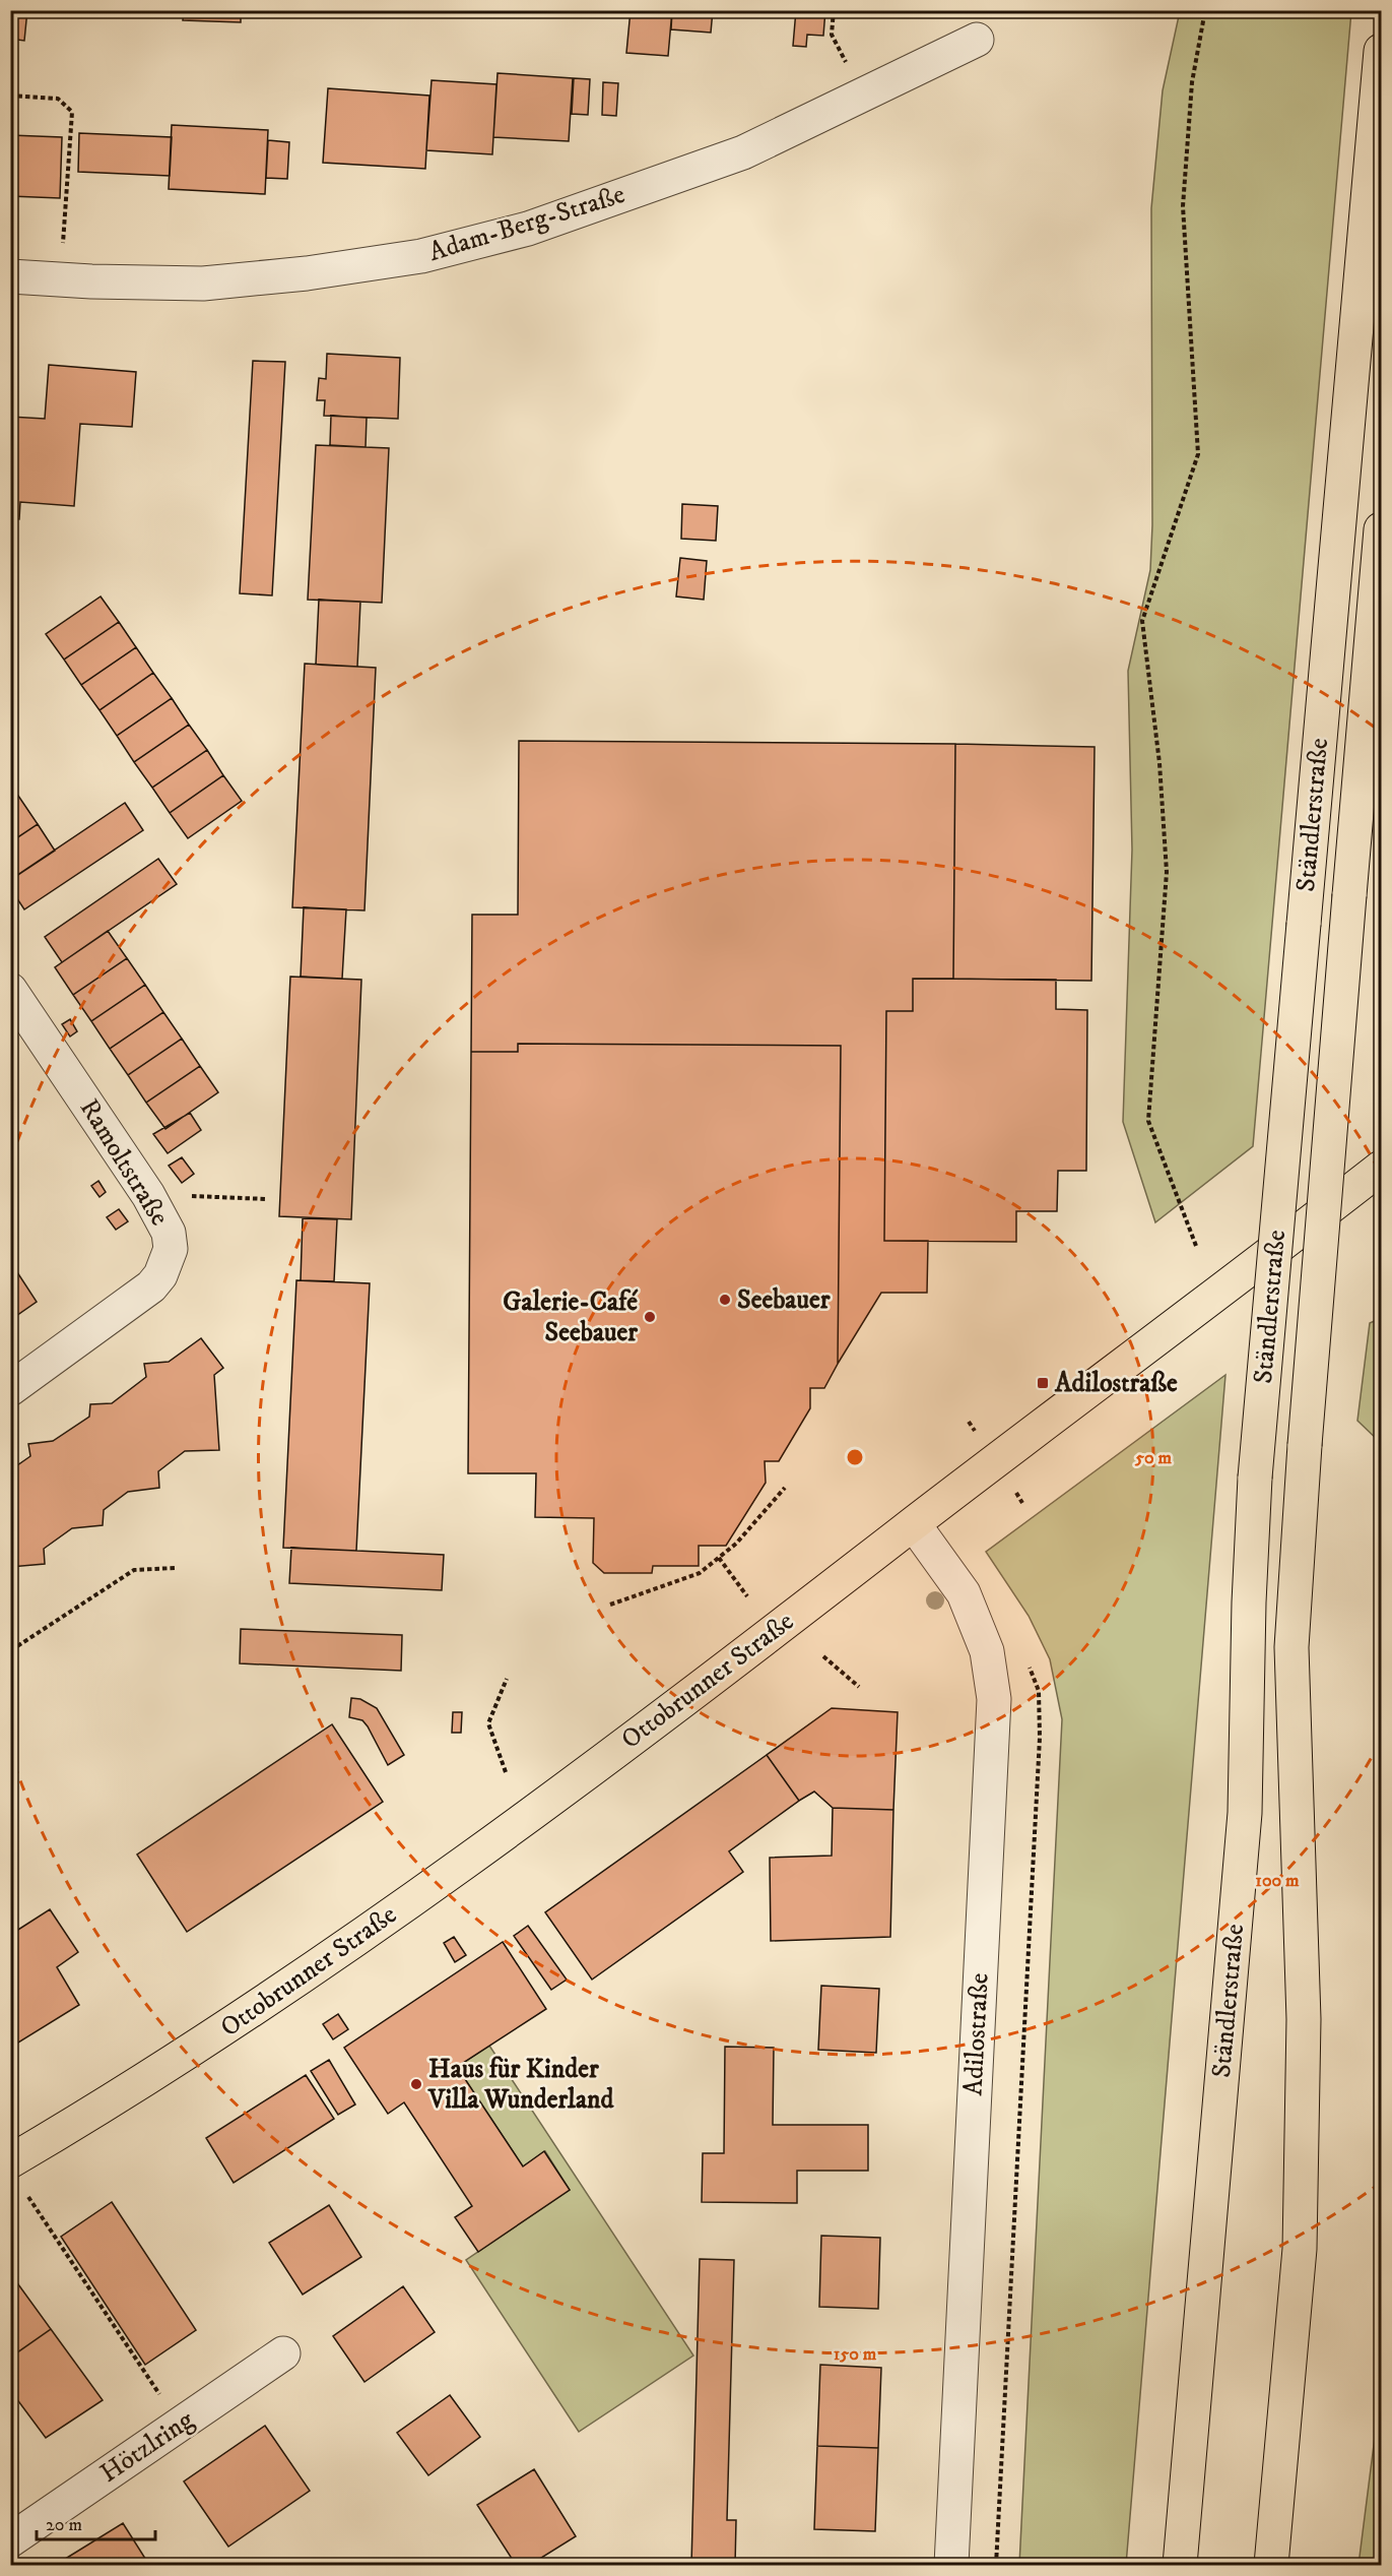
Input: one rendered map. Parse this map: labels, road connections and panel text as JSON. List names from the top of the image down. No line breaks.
{"streets":{"main road":["Ständlerstraße","Ottobrunner Straße"],"street":["Adam-Berg-Straße","Ramoltstraße","Adilostraße","Hötzlring"]},"crossings":[["Ottobrunner Straße","Adilostraße"]],"places":{"other":["Seebauer","Galerie-Café Seebauer","Haus für Kinder Villa Wunderland"],"transit":["Adilostraße"]},"scale_bar":"20 m","rings":["50 m","100 m","150 m"]}
